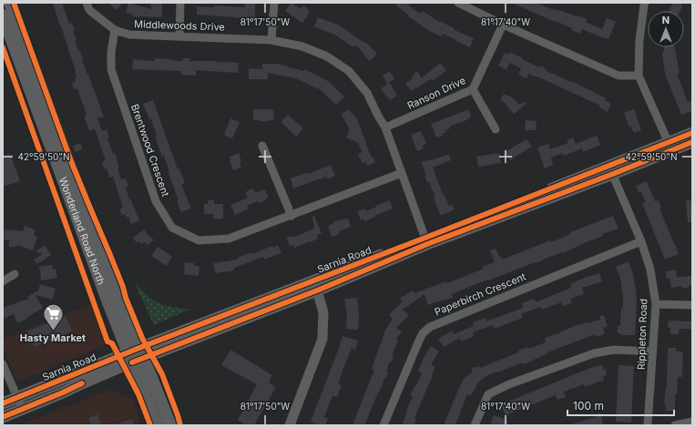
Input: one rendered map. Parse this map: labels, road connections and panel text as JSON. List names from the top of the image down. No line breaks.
{"streets":{"main road":["Wonderland Road North","Sarnia Road"],"street":["Middlewoods Drive","Ranson Drive","Brentwood Crescent","Paperbirch Crescent","Rippleton Road"]},"crossings":[["Middlewoods Drive","Ranson Drive"],["Middlewoods Drive","Brentwood Crescent"],["Middlewoods Drive","Sarnia Road"],["Wonderland Road North","Sarnia Road"],["Sarnia Road","Rippleton Road"],["Paperbirch Crescent","Rippleton Road"]],"places":{"supermarket":["Hasty Market"]},"scale_bar":"100 m","north":"top","coordinates":["81°17'50\"W","81°17'40\"W","42°59'50\"N"]}
